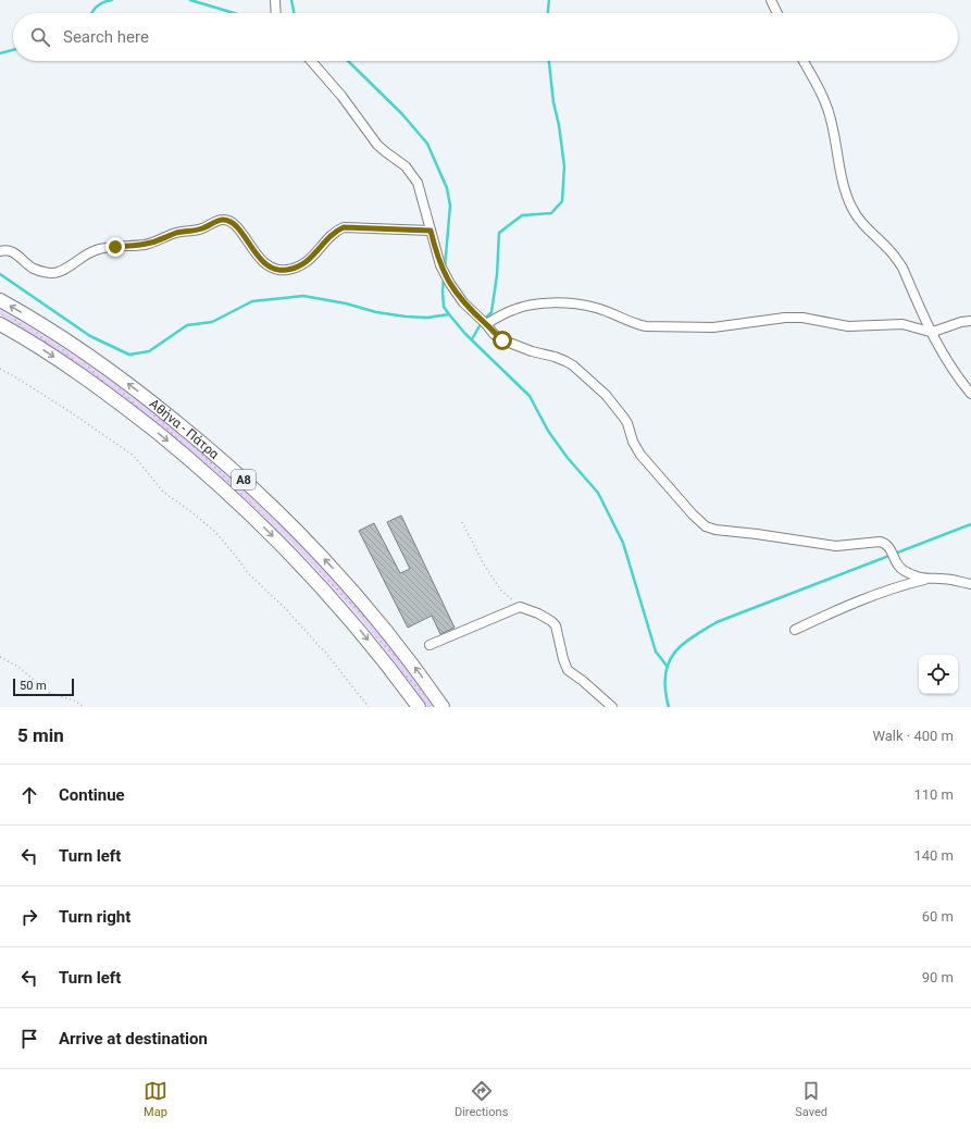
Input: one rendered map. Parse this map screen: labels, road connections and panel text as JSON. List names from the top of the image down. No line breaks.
{"streets":{"highway":["Αθήνα - Πάτρα","Α8"]},"scale_bar":"50 m","page":{"search":"Search here","scale":"50 m","heading":["5 min","Walk · 400 m"],"list":[["Continue","110 m"],["Turn left","140 m"],["Turn right","60 m"],["Turn left","90 m"],"Arrive at destination"],"nav":["Map","Directions","Saved"]}}
